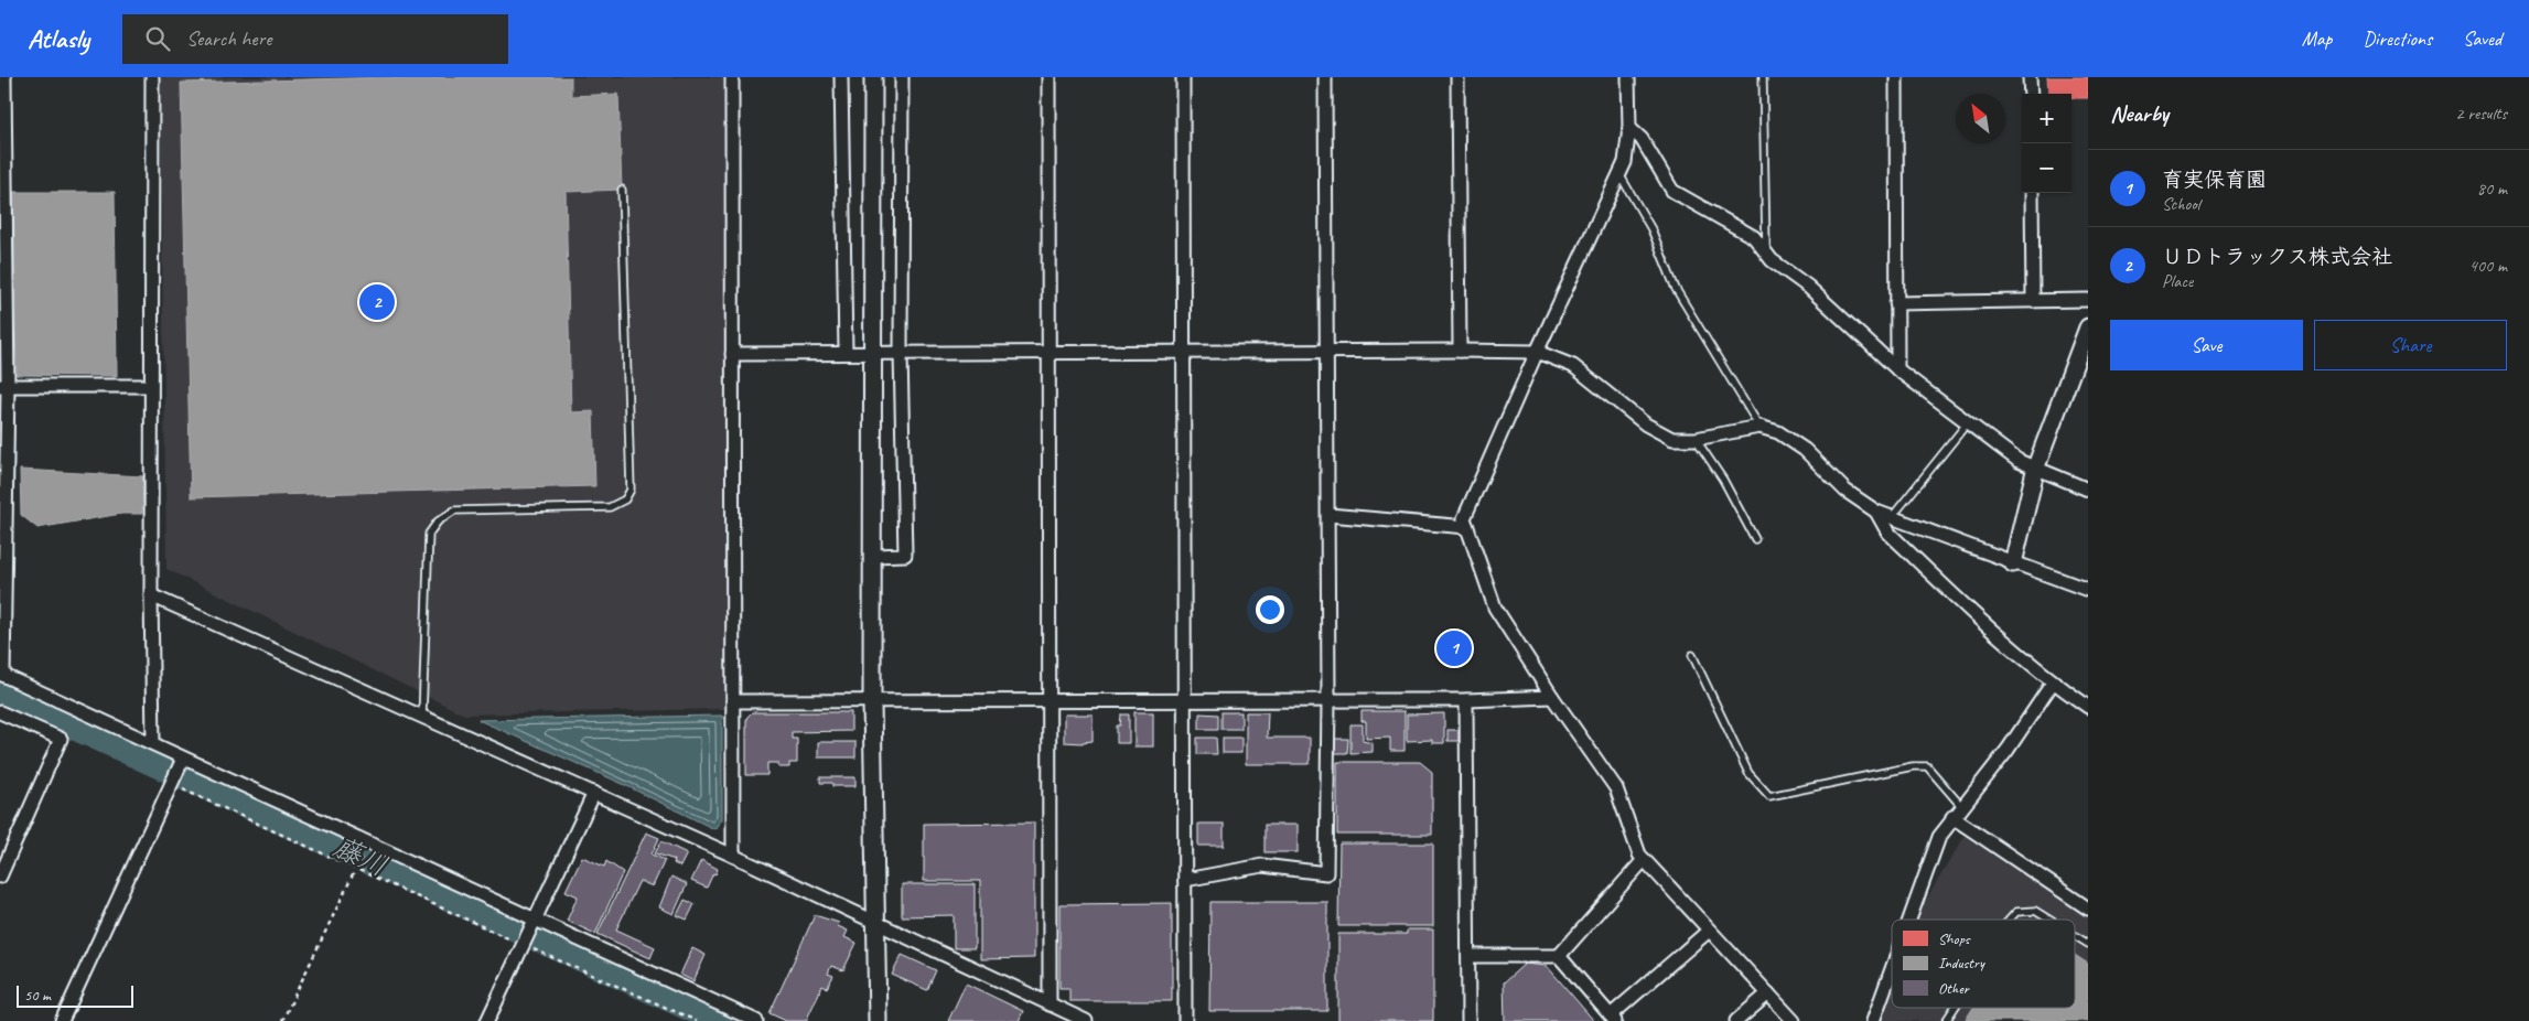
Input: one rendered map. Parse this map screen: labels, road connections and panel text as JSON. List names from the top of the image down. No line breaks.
{"water":["藤川"],"legend":["Shops","Industry","Other"],"scale_bar":"50 m","north":"top left","page":{"header":"Atlasly","search":"Search here","nav":["Map","Directions","Saved"],"heading":["Nearby","2 results"],"map_buttons":["+","−"],"list":[{"mark":"1","name":"育実保育園","note":"School","value":"80 m"},{"mark":"2","name":"ＵＤトラックス株式会社","note":"Place","value":"400 m"}],"pins":["2","1"],"buttons":["Save","Share"],"scale":"50 m"}}
